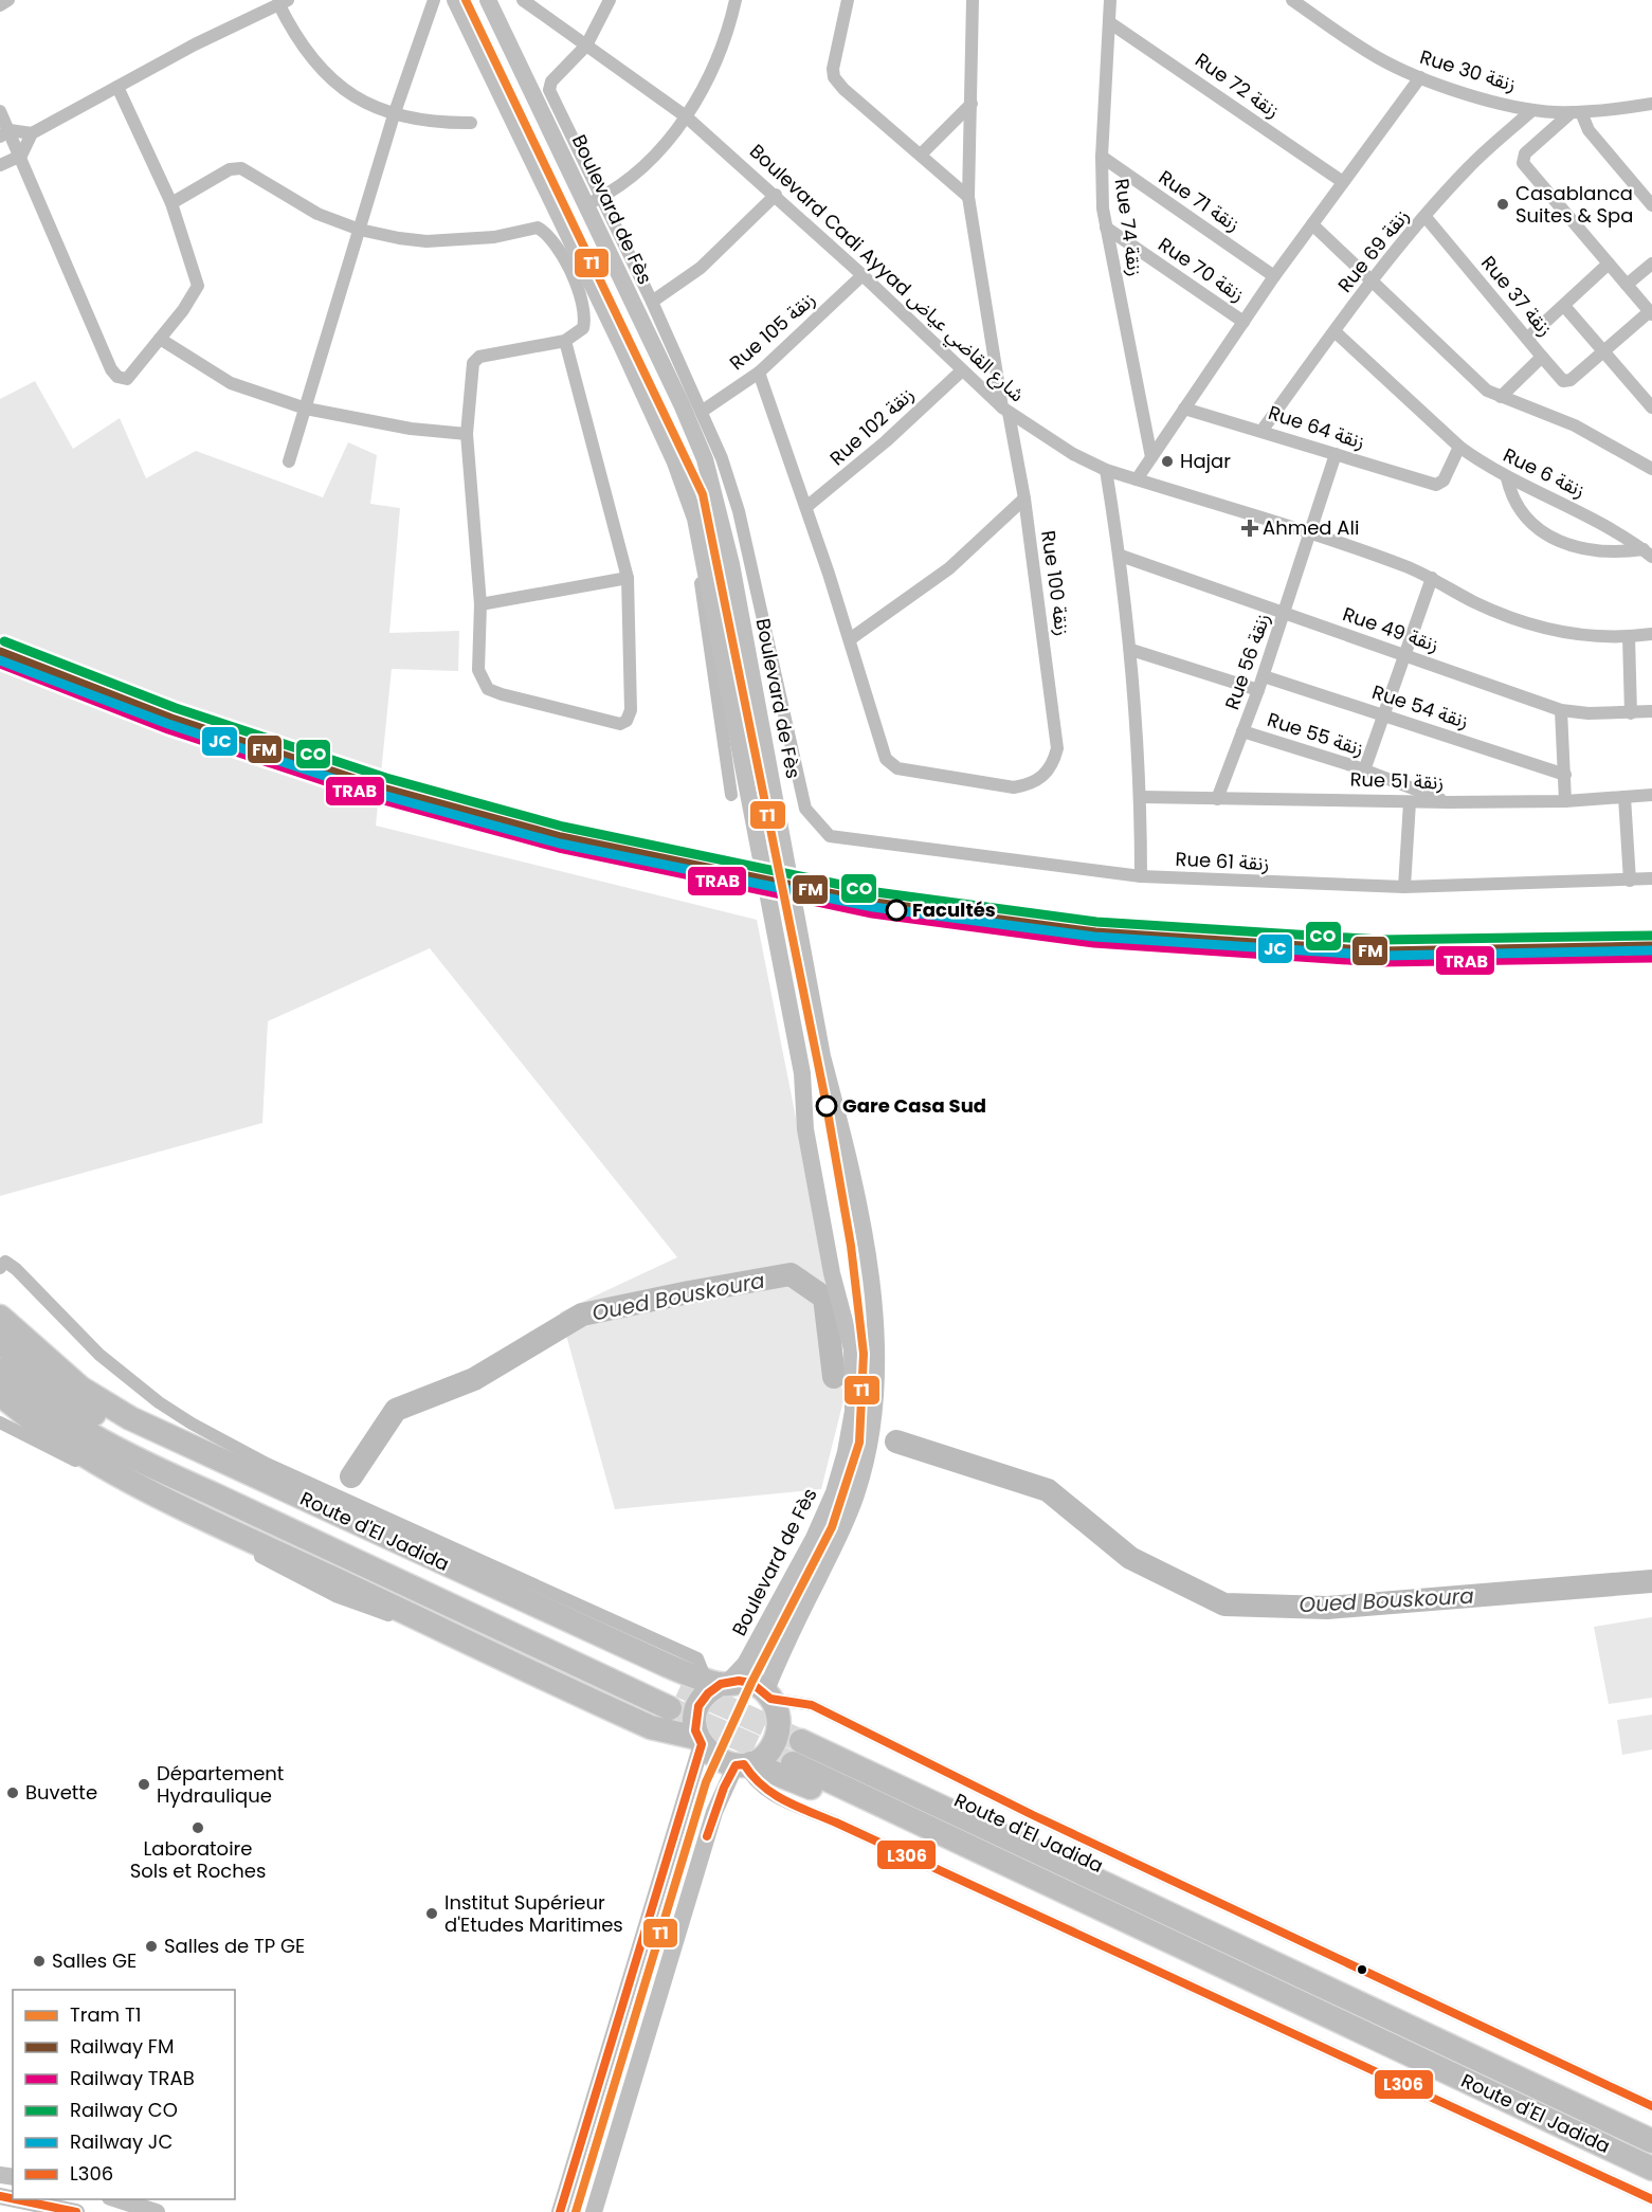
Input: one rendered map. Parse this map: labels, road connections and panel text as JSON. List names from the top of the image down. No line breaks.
{"streets":{"highway":["Route d'El Jadida"],"street":["Rue 30 زنقة","Rue 72 زنقة","Rue 71 زنقة","Boulevard de Fès","Rue 74 زنقة","Rue 69 زنقة","Rue 70 زنقة","Boulevard Cadi Ayyad شارع القاضي عياض","Rue 37 زنقة","Rue 105 زنقة","Rue 102 زنقة","Rue 64 زنقة","Rue 6 زنقة","Rue 100 زنقة","Rue 49 زنقة","Rue 56 زنقة","Rue 54 زنقة","Rue 55 زنقة","Rue 51 زنقة","Rue 61 زنقة"]},"crossings":[["Rue 30 زنقة","Rue 69 زنقة"],["Rue 72 زنقة","Rue 74 زنقة"],["Rue 71 زنقة","Rue 74 زنقة"],["Boulevard de Fès","Route d'El Jadida"],["Rue 74 زنقة","Rue 70 زنقة"],["Rue 69 زنقة","Rue 37 زنقة"],["Rue 69 زنقة","Rue 64 زنقة"],["Rue 69 زنقة","Rue 6 زنقة"],["Boulevard Cadi Ayyad شارع القاضي عياض","Rue 105 زنقة"],["Boulevard Cadi Ayyad شارع القاضي عياض","Rue 102 زنقة"],["Boulevard Cadi Ayyad شارع القاضي عياض","Rue 100 زنقة"],["Boulevard Cadi Ayyad شارع القاضي عياض","Rue 56 زنقة"],["Rue 105 زنقة","Rue 61 زنقة"],["Rue 64 زنقة","Rue 6 زنقة"],["Rue 64 زنقة","Rue 56 زنقة"],["Rue 49 زنقة","Rue 56 زنقة"],["Rue 56 زنقة","Rue 54 زنقة"],["Rue 56 زنقة","Rue 55 زنقة"],["Rue 56 زنقة","Rue 51 زنقة"],["Rue 55 زنقة","Rue 51 زنقة"]],"water":["Oued Bouskoura"],"places":{"other":["Casablanca Suites & Spa","Hajar","Facultés","Gare Casa Sud","Département Hydraulique","Buvette","Laboratoire Sols et Roches","Institut Supérieur d'Etudes Maritimes","Salles de TP GE","Salles GE"],"health":["Ahmed Ali"]},"lines":["tram line T1","rail line CO","rail line FM","rail line JC","rail line TRAB","transit line L306"],"legend":["Tram T1","Railway FM","Railway TRAB","Railway CO","Railway JC","L306"]}
